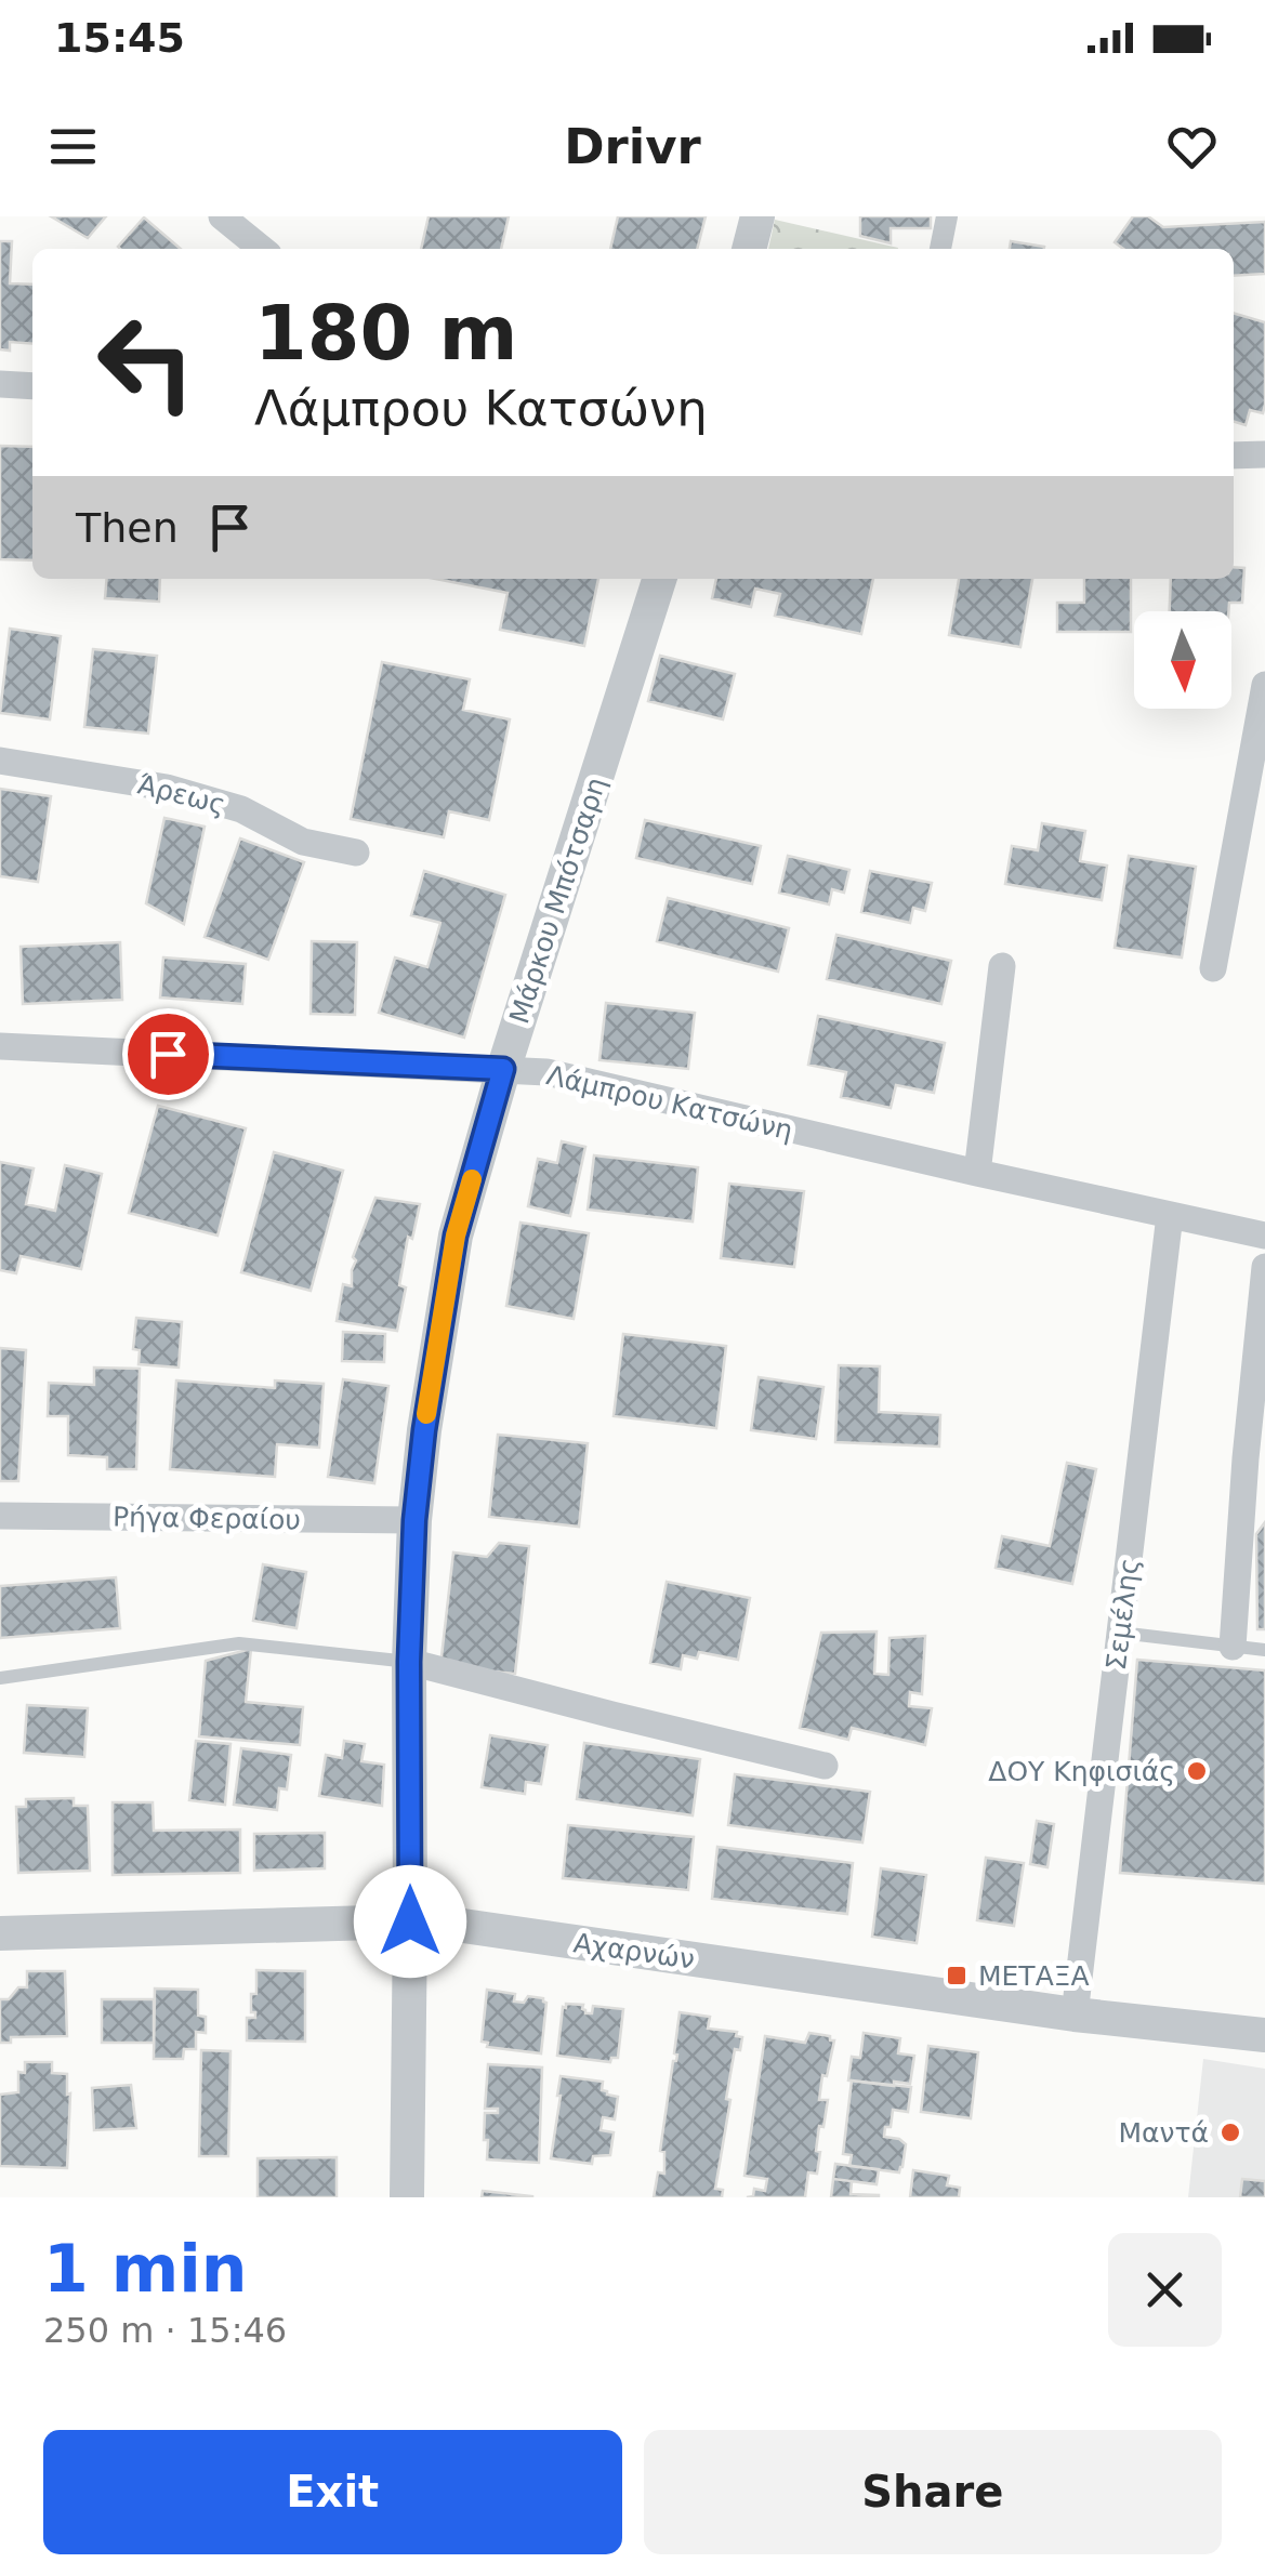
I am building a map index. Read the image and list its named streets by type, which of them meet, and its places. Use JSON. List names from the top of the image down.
{
  "streets": {
    "street": [
      "Άρεως",
      "Μάρκου Μπότσαρη",
      "Λάμπρου Κατσώνη",
      "Ρήγα Φεραίου",
      "Σεμέλης",
      "Αχαρνών"
    ]
  },
  "crossings": [
    ["Μάρκου Μπότσαρη", "Λάμπρου Κατσώνη"],
    ["Μάρκου Μπότσαρη", "Ρήγα Φεραίου"],
    ["Μάρκου Μπότσαρη", "Αχαρνών"],
    ["Λάμπρου Κατσώνη", "Σεμέλης"],
    ["Σεμέλης", "Αχαρνών"]
  ],
  "places": {
    "other": ["ΔΟΥ Κηφισιάς", "Μαντά"],
    "transit": ["ΜΕΤΑΞΑ"]
  },
  "north": "bottom",
  "page": {
    "status": "15:45",
    "header": "Drivr",
    "turn": ["180 m", "Λάμπρου Κατσώνη"],
    "then": "Then",
    "heading": ["1 min", "250 m · 15:46"],
    "buttons": ["Exit", "Share"]
  }
}
